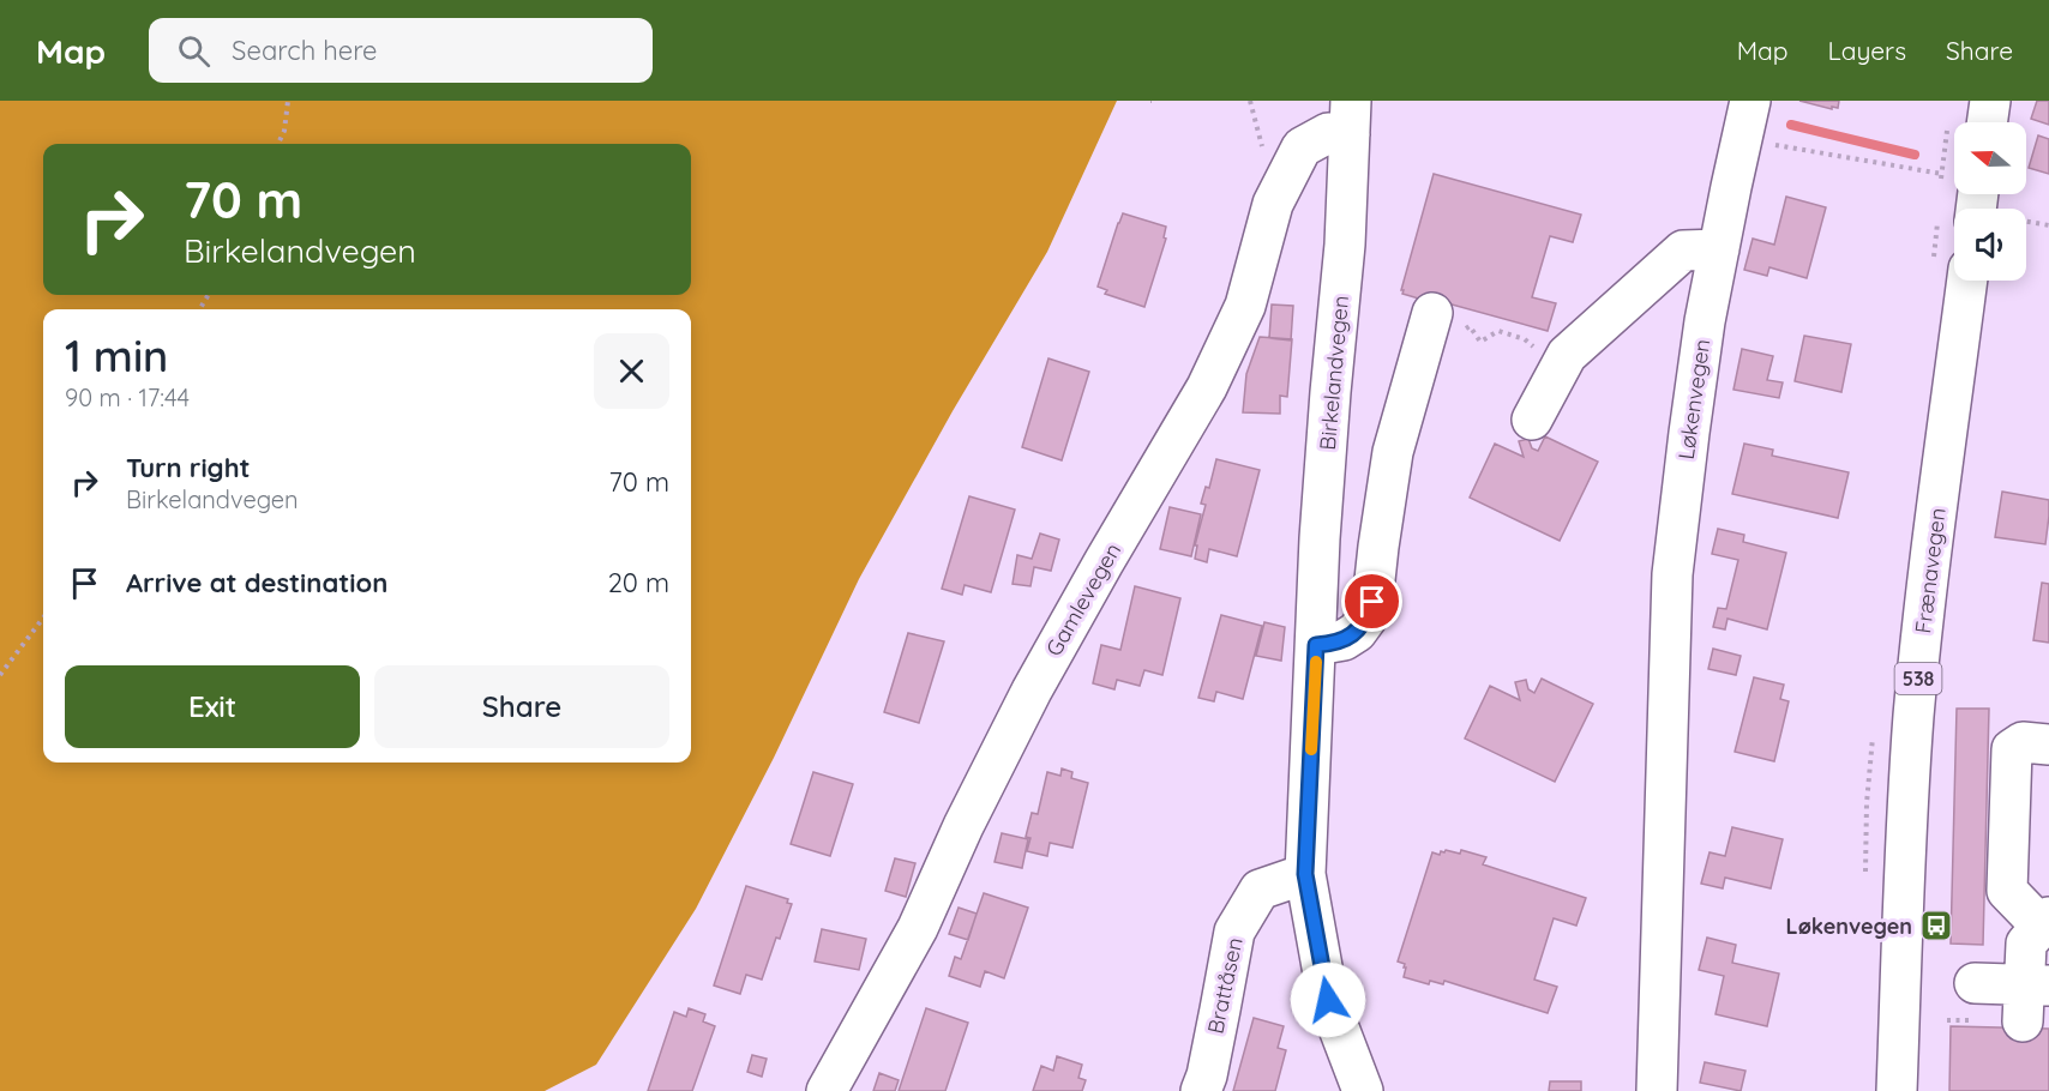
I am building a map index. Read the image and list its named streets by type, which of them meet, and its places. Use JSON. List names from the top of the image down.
{
  "streets": {
    "street": [
      "Birkelandvegen",
      "Løkenvegen",
      "Frænavegen",
      "Gamlevegen",
      "538",
      "Brattåsen"
    ]
  },
  "crossings": [
    ["Birkelandvegen", "Gamlevegen"],
    ["Birkelandvegen", "Brattåsen"]
  ],
  "places": {
    "bus stop": ["Løkenvegen"]
  },
  "north": "left",
  "page": {
    "header": "Map",
    "search": "Search here",
    "nav": ["Map", "Layers", "Share"],
    "turn": ["70 m", "Birkelandvegen"],
    "heading": ["1 min", "90 m · 17:44"],
    "list": [
      {
        "name": "Turn right",
        "note": "Birkelandvegen",
        "value": "70 m"
      },
      {
        "name": "Arrive at destination",
        "value": "20 m"
      }
    ],
    "buttons": ["Exit", "Share"]
  }
}
